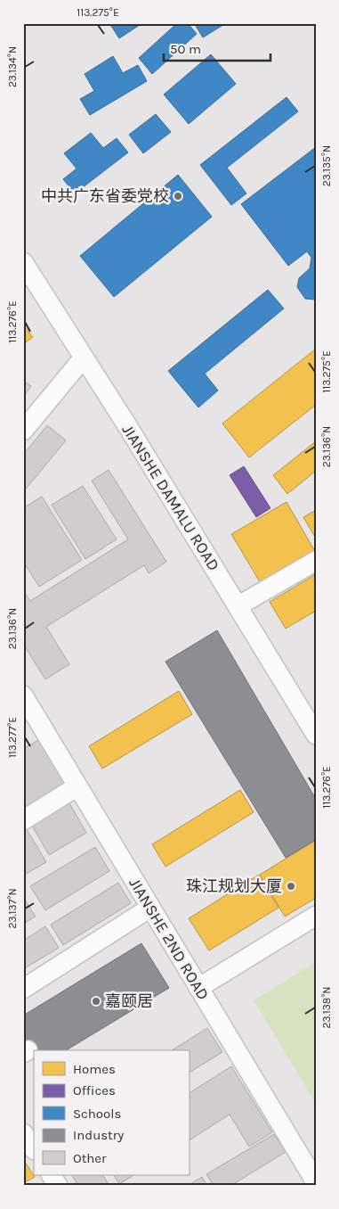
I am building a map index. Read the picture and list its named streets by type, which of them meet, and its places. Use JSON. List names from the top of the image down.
{
  "streets": {
    "street": ["JIANSHE DAMALU ROAD", "JIANSHE 2ND ROAD"]
  },
  "places": ["中共广东省委党校", "珠江规划大厦", "嘉颐居"],
  "legend": [
    "Homes",
    "Offices",
    "Schools",
    "Industry",
    "Other"
  ],
  "scale_bar": "50 m",
  "coordinates": [
    "113.275°E",
    "23.134°N",
    "23.135°N",
    "113.276°E",
    "23.136°N",
    "113.277°E",
    "23.137°N",
    "23.138°N"
  ]
}
